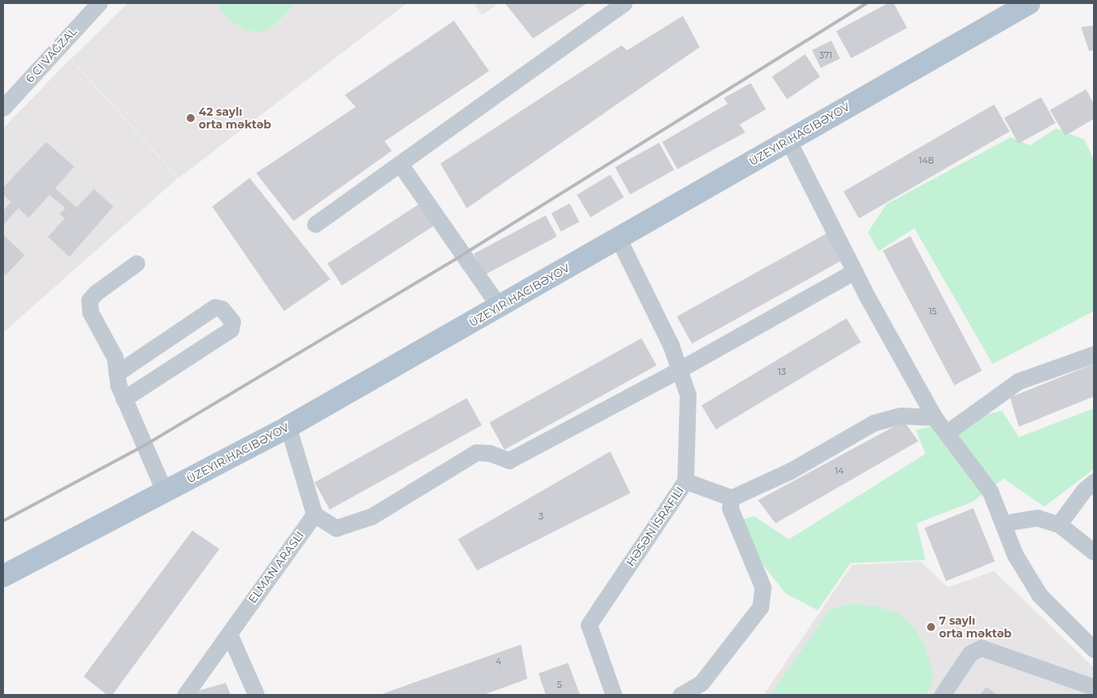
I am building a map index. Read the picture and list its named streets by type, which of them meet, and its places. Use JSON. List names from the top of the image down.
{
  "streets": {
    "street": ["HƏSƏN İSRAFILI"]
  },
  "places": ["42 saylı orta məktəb", "7 saylı orta məktəb"],
  "house_numbers": [
    "371",
    "148",
    "15",
    "13",
    "14",
    "3",
    "4",
    "5"
  ]
}
